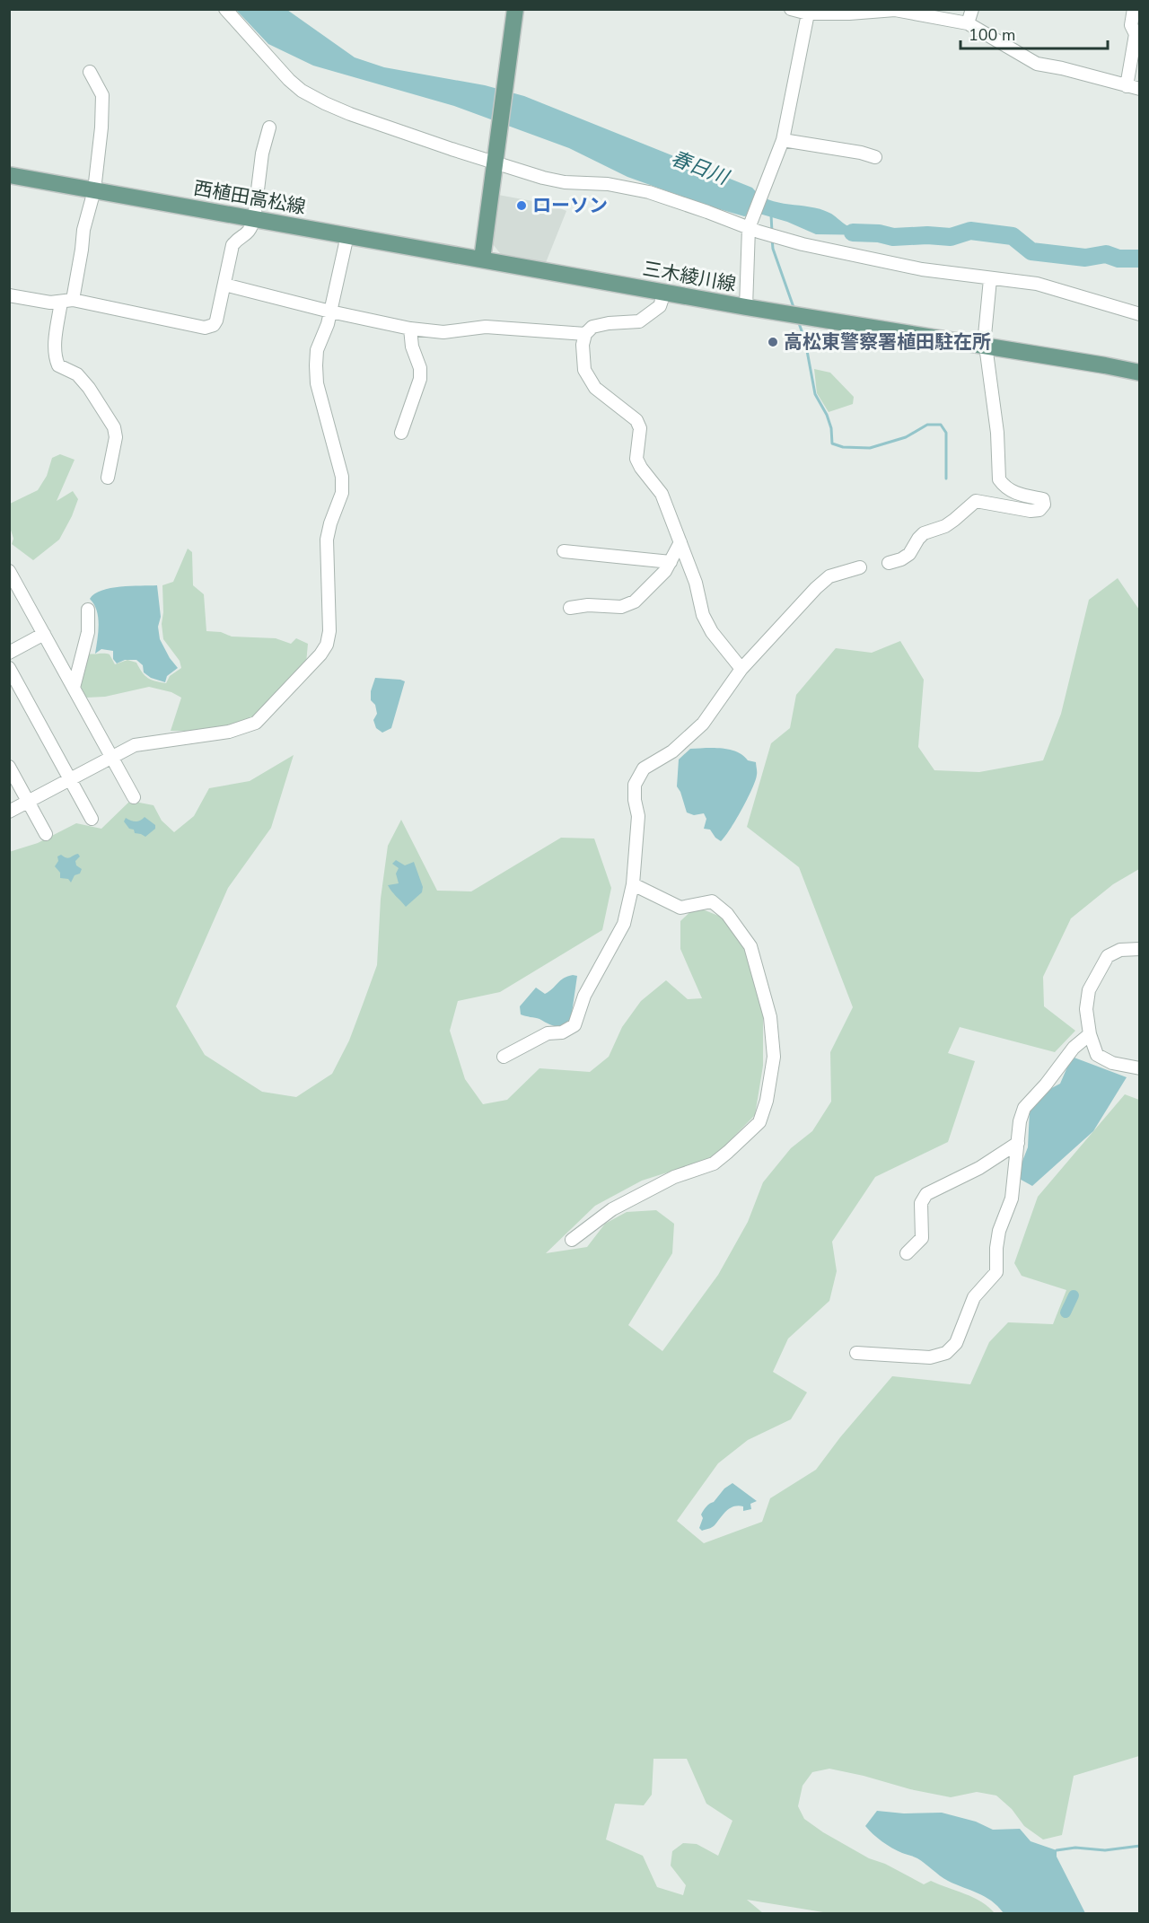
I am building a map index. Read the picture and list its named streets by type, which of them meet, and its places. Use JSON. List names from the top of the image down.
{
  "streets": {
    "main road": ["西植田高松線", "三木綾川線"]
  },
  "crossings": [
    ["西植田高松線", "三木綾川線"]
  ],
  "water": ["春日川"],
  "places": ["ローソン", "高松東警察署植田駐在所"],
  "scale_bar": "100 m"
}
